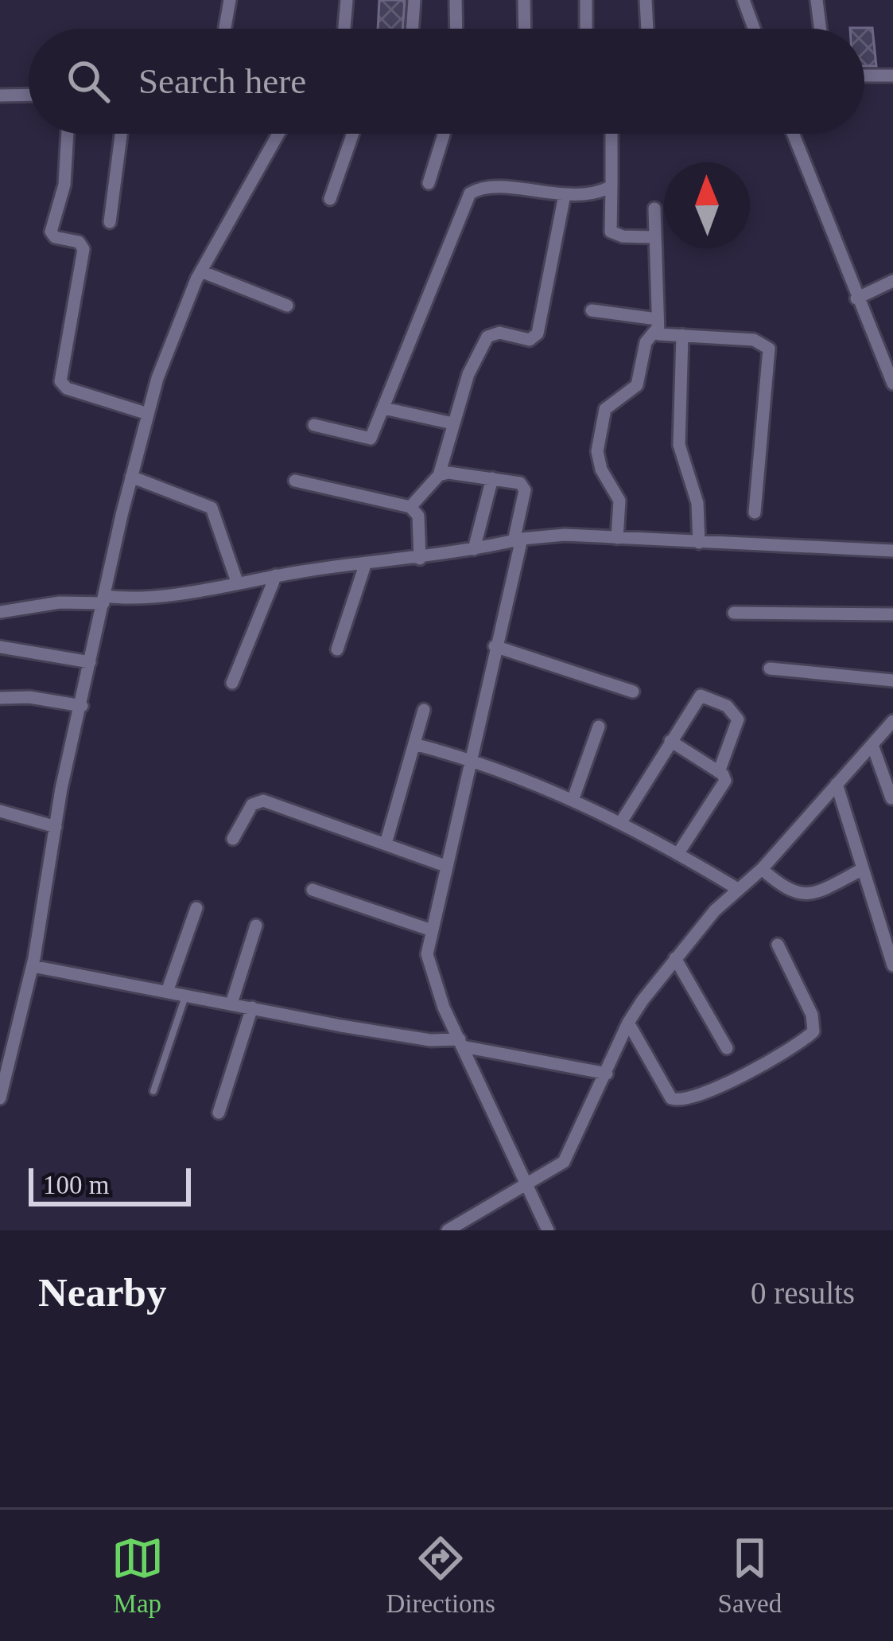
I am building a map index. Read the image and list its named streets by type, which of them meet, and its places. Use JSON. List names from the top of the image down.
{
  "scale_bar": "100 m",
  "north": "top",
  "page": {
    "search": "Search here",
    "scale": "100 m",
    "heading": ["Nearby", "0 results"],
    "nav": ["Map", "Directions", "Saved"]
  }
}
